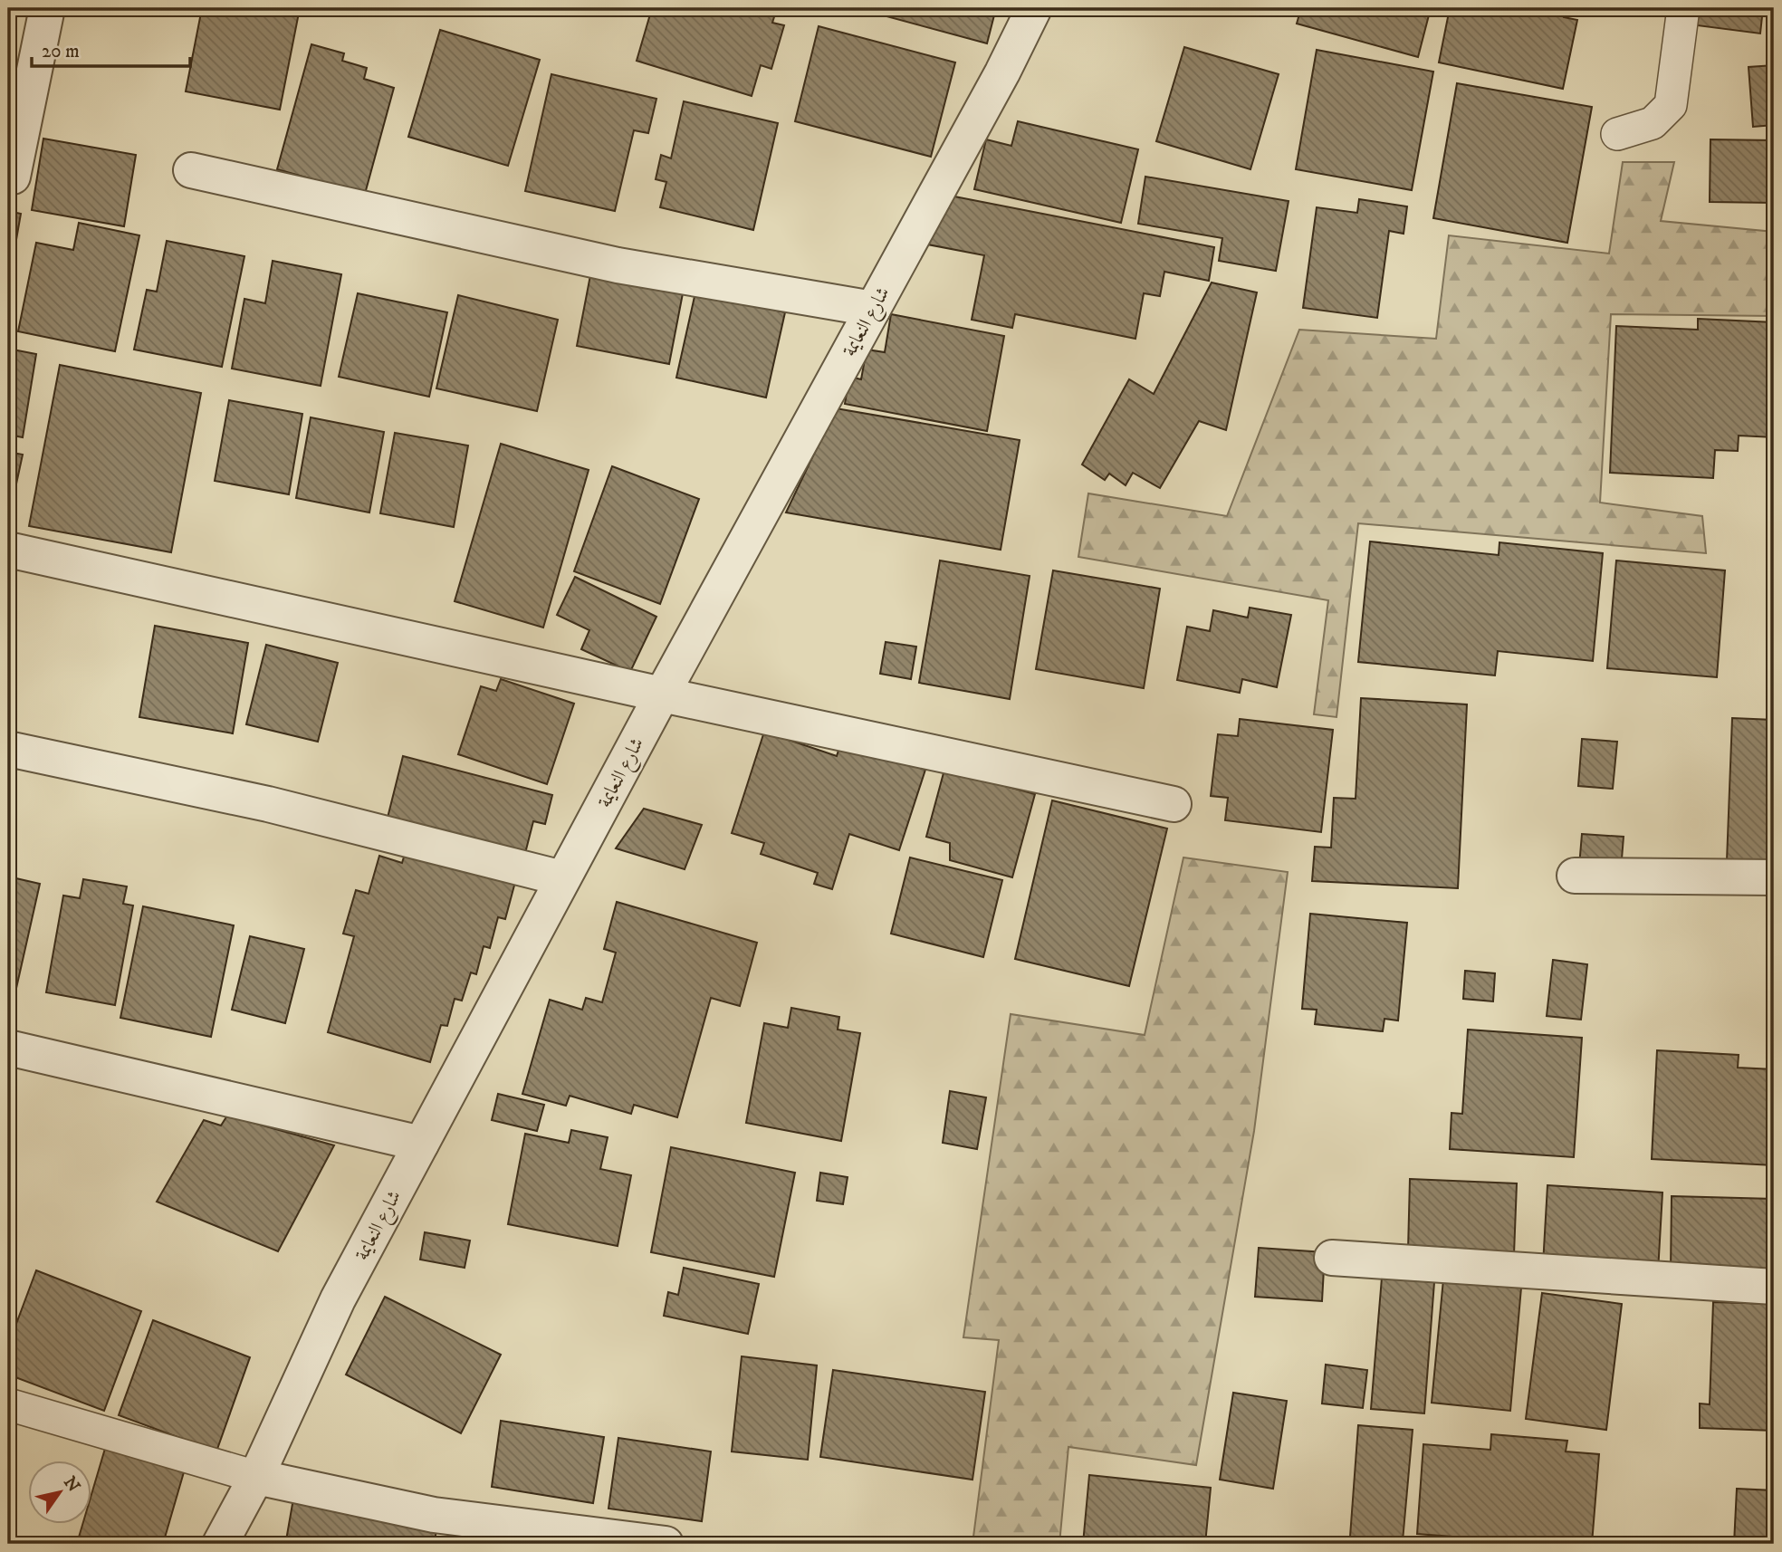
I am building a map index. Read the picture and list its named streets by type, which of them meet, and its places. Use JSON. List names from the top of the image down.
{
  "streets": {
    "street": ["شارع النعايمة"]
  },
  "scale_bar": "20 m",
  "north": "top right"
}
